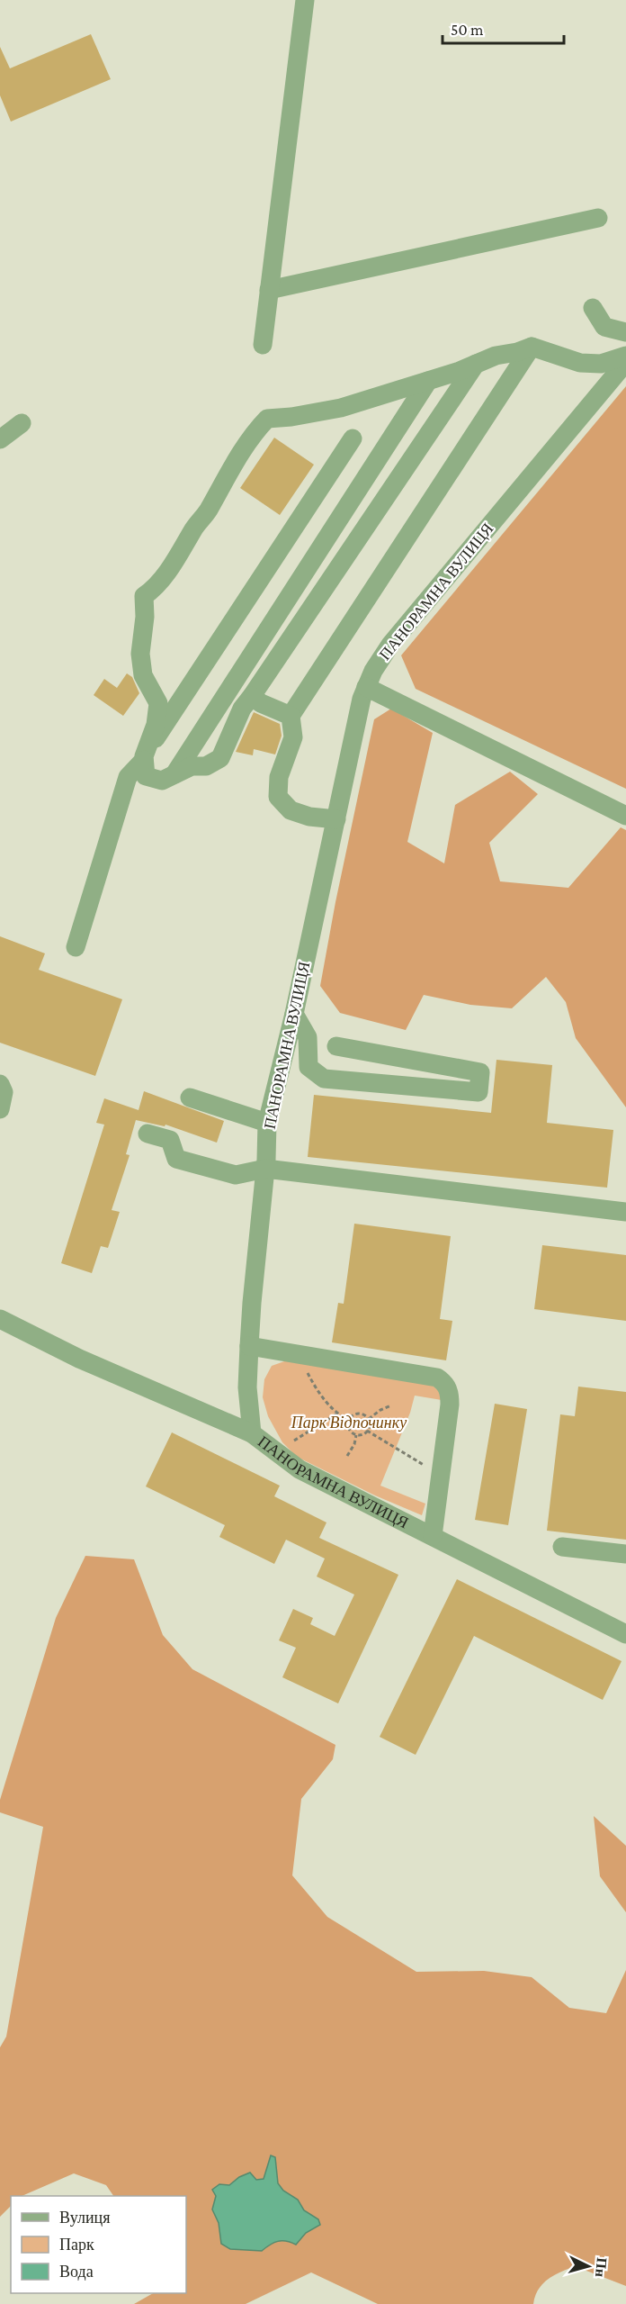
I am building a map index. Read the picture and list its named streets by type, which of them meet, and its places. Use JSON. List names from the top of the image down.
{
  "streets": {
    "street": ["ПАНОРАМНА ВУЛИЦЯ"]
  },
  "parks": ["Парк Відпочинку"],
  "legend": ["Вулиця", "Парк", "Вода"],
  "scale_bar": "50 m",
  "north": "right"
}
